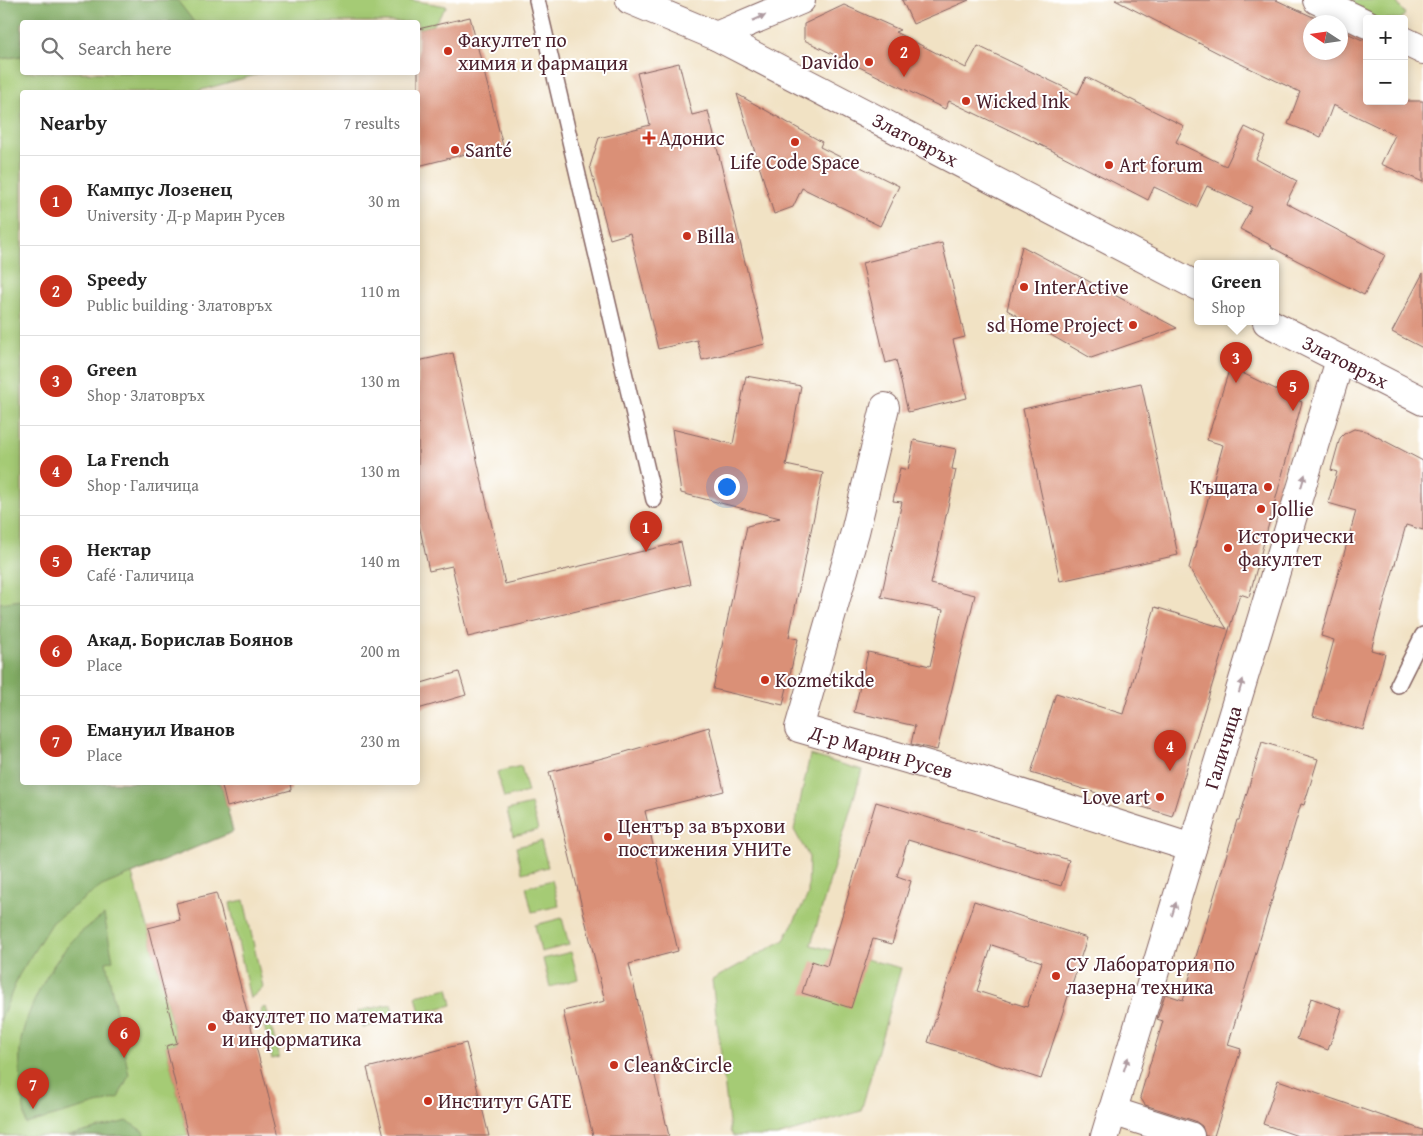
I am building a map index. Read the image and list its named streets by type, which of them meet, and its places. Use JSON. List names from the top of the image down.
{
  "streets": {
    "street": ["Златовръх", "Галичица", "Д-р Марин Русев"]
  },
  "crossings": [
    ["Златовръх", "Галичица"],
    ["Галичица", "Д-р Марин Русев"]
  ],
  "one_way": ["Галичица"],
  "places": {
    "other": [
      "Факултет по химия и фармация",
      "Davido",
      "Wicked Ink",
      "Life Code Space",
      "Santé",
      "Art forum",
      "Billa",
      "InterActive",
      "sd Home Project",
      "Къщата",
      "Jollie",
      "Исторически факултет",
      "Kozmetikde",
      "Love art",
      "Център за върхови постижения УНИТе",
      "СУ Лаборатория по лазерна техника",
      "Факултет по математика и информатика",
      "Clean&Circle",
      "Институт GATE"
    ],
    "health": ["Адонис"]
  },
  "north": "left",
  "page": {
    "map_buttons": ["+", "−"],
    "search": "Search here",
    "pins": [
      "2",
      "3",
      "5",
      "1",
      "4",
      "6",
      "7"
    ],
    "heading": ["Nearby", "7 results"],
    "list": [
      {
        "mark": "1",
        "name": "Кампус Лозенец",
        "note": "University · Д-р Марин Русев",
        "value": "30 m"
      },
      {
        "mark": "2",
        "name": "Speedy",
        "note": "Public building · Златовръх",
        "value": "110 m"
      },
      {
        "mark": "3",
        "name": "Green",
        "note": "Shop · Златовръх",
        "value": "130 m"
      },
      {
        "mark": "4",
        "name": "La French",
        "note": "Shop · Галичица",
        "value": "130 m"
      },
      {
        "mark": "5",
        "name": "Нектар",
        "note": "Café · Галичица",
        "value": "140 m"
      },
      {
        "mark": "6",
        "name": "Акад. Борислав Боянов",
        "note": "Place",
        "value": "200 m"
      },
      {
        "mark": "7",
        "name": "Емануил Иванов",
        "note": "Place",
        "value": "230 m"
      }
    ],
    "popup": ["Green", "Shop"]
  }
}
